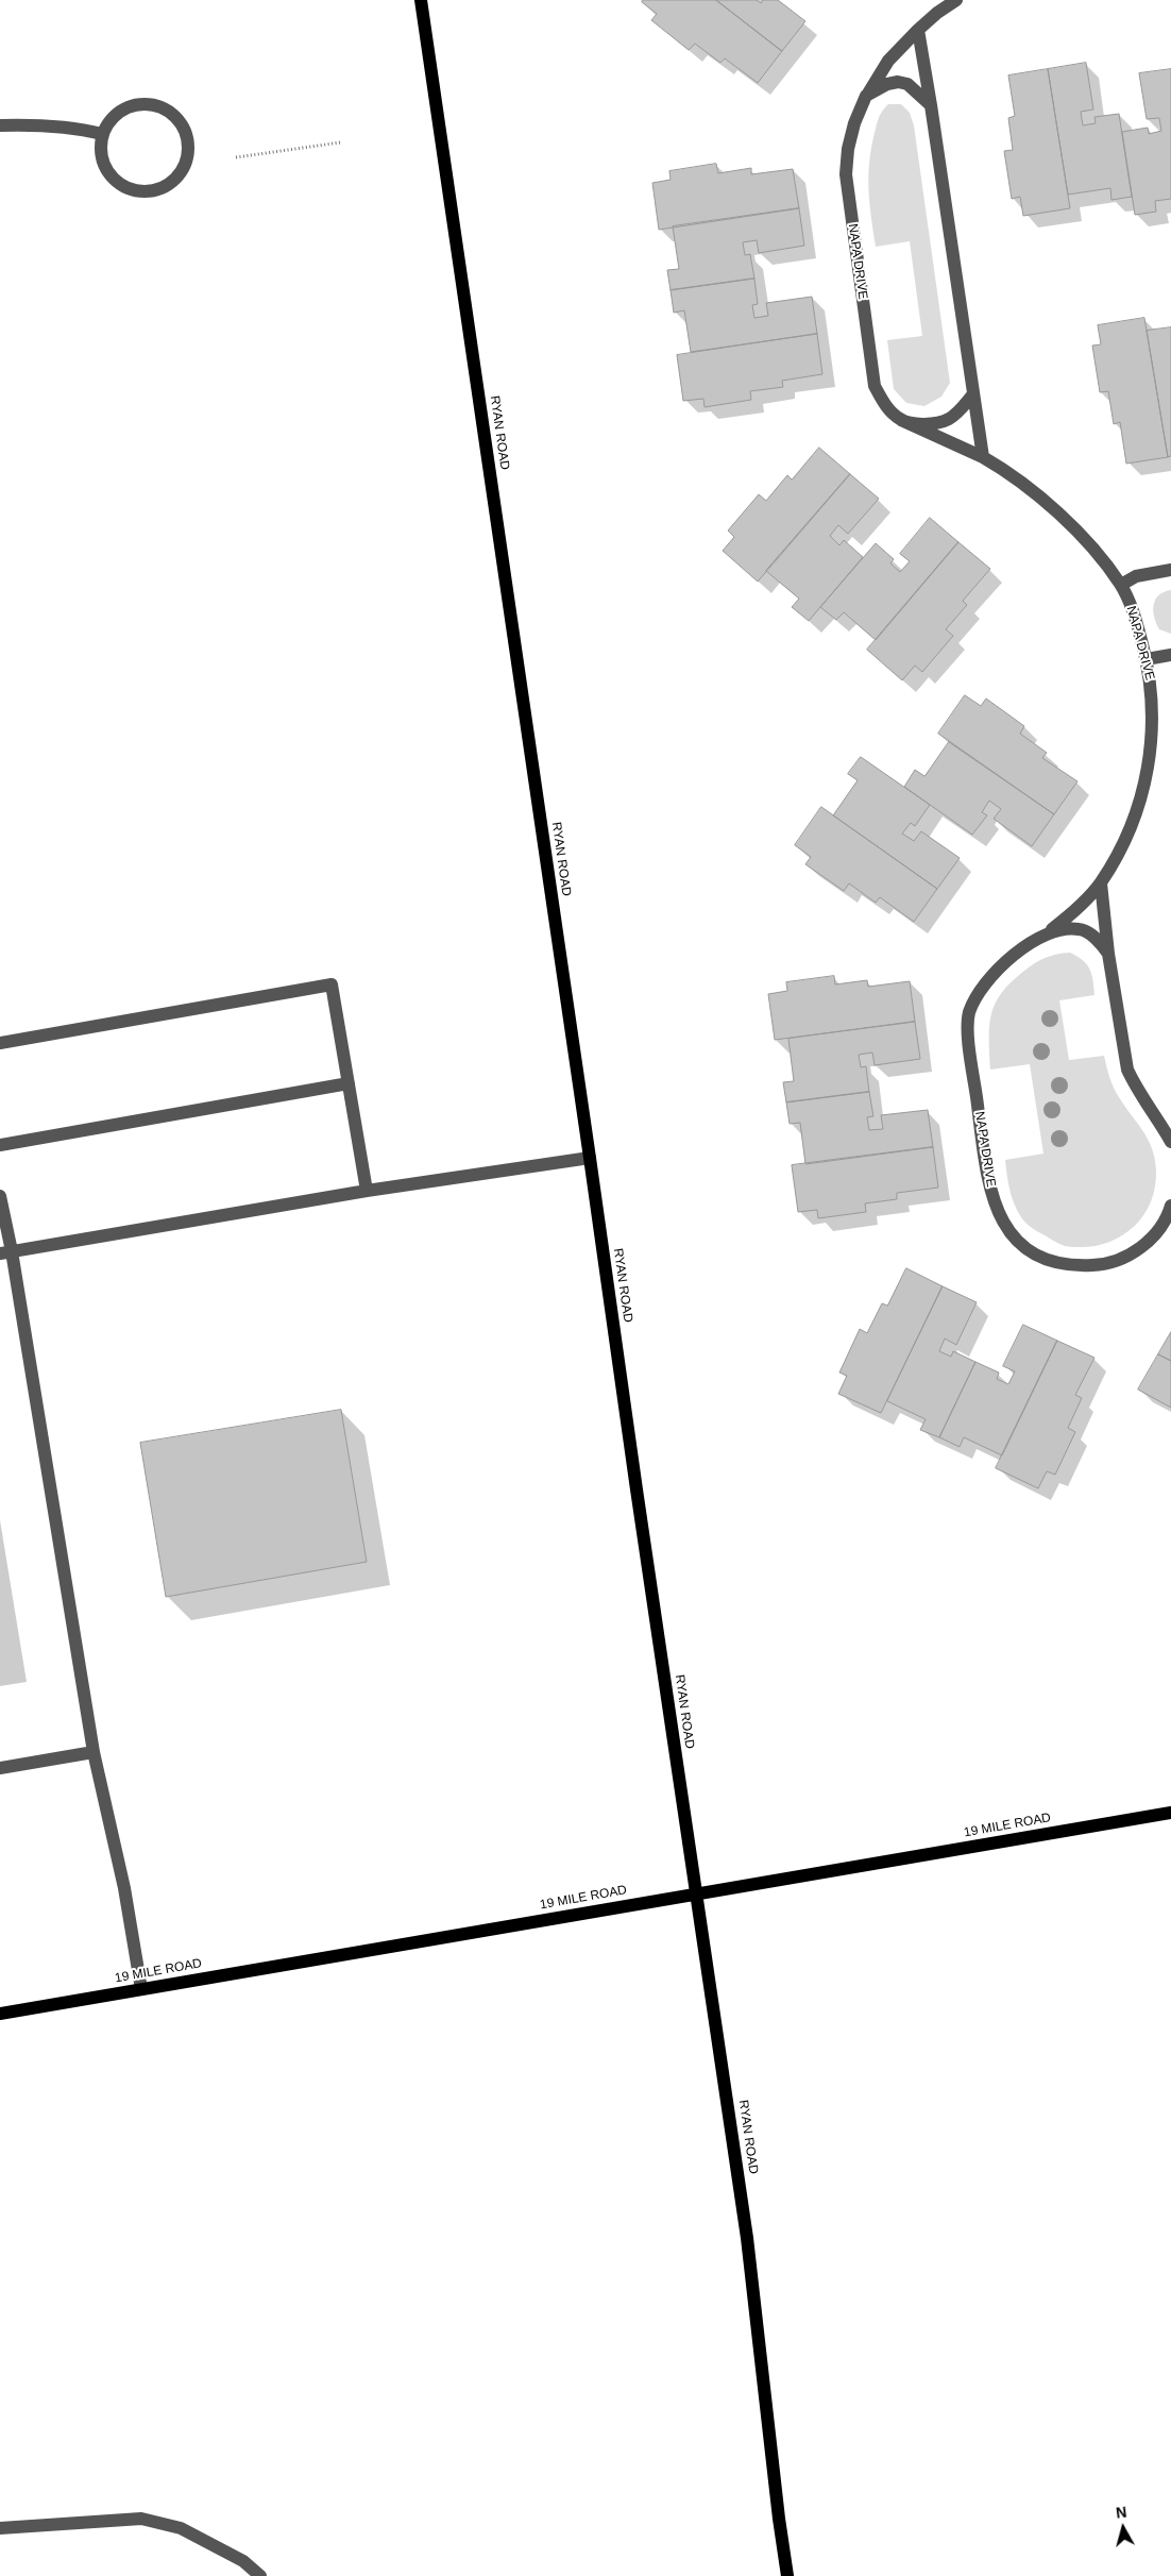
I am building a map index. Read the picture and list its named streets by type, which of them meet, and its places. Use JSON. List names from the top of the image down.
{
  "streets": {
    "main road": ["RYAN ROAD", "19 MILE ROAD"],
    "street": ["NAPA DRIVE"]
  },
  "crossings": [
    ["RYAN ROAD", "19 MILE ROAD"]
  ],
  "north": "top"
}
